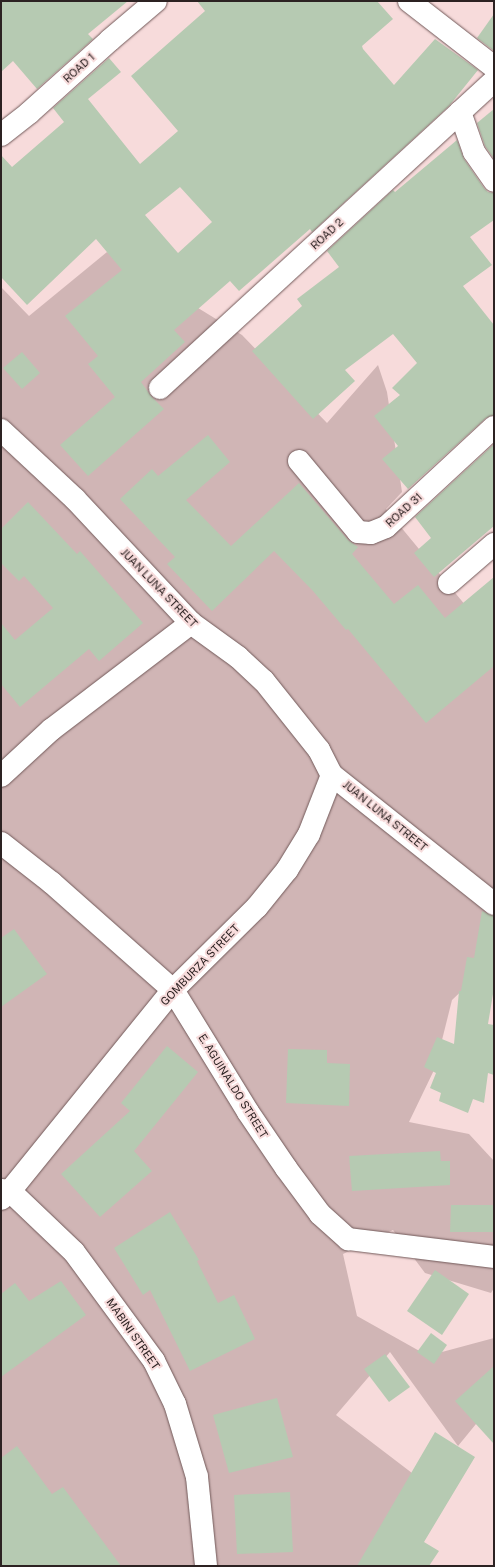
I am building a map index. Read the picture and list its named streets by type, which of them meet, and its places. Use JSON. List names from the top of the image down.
{
  "streets": {
    "street": [
      "ROAD 1",
      "ROAD 2",
      "ROAD 31",
      "JUAN LUNA STREET",
      "GOMBURZA STREET",
      "E. AGUINALDO STREET",
      "MABINI STREET"
    ]
  },
  "crossings": [
    ["JUAN LUNA STREET", "GOMBURZA STREET"],
    ["GOMBURZA STREET", "E. AGUINALDO STREET"],
    ["GOMBURZA STREET", "MABINI STREET"]
  ]
}
